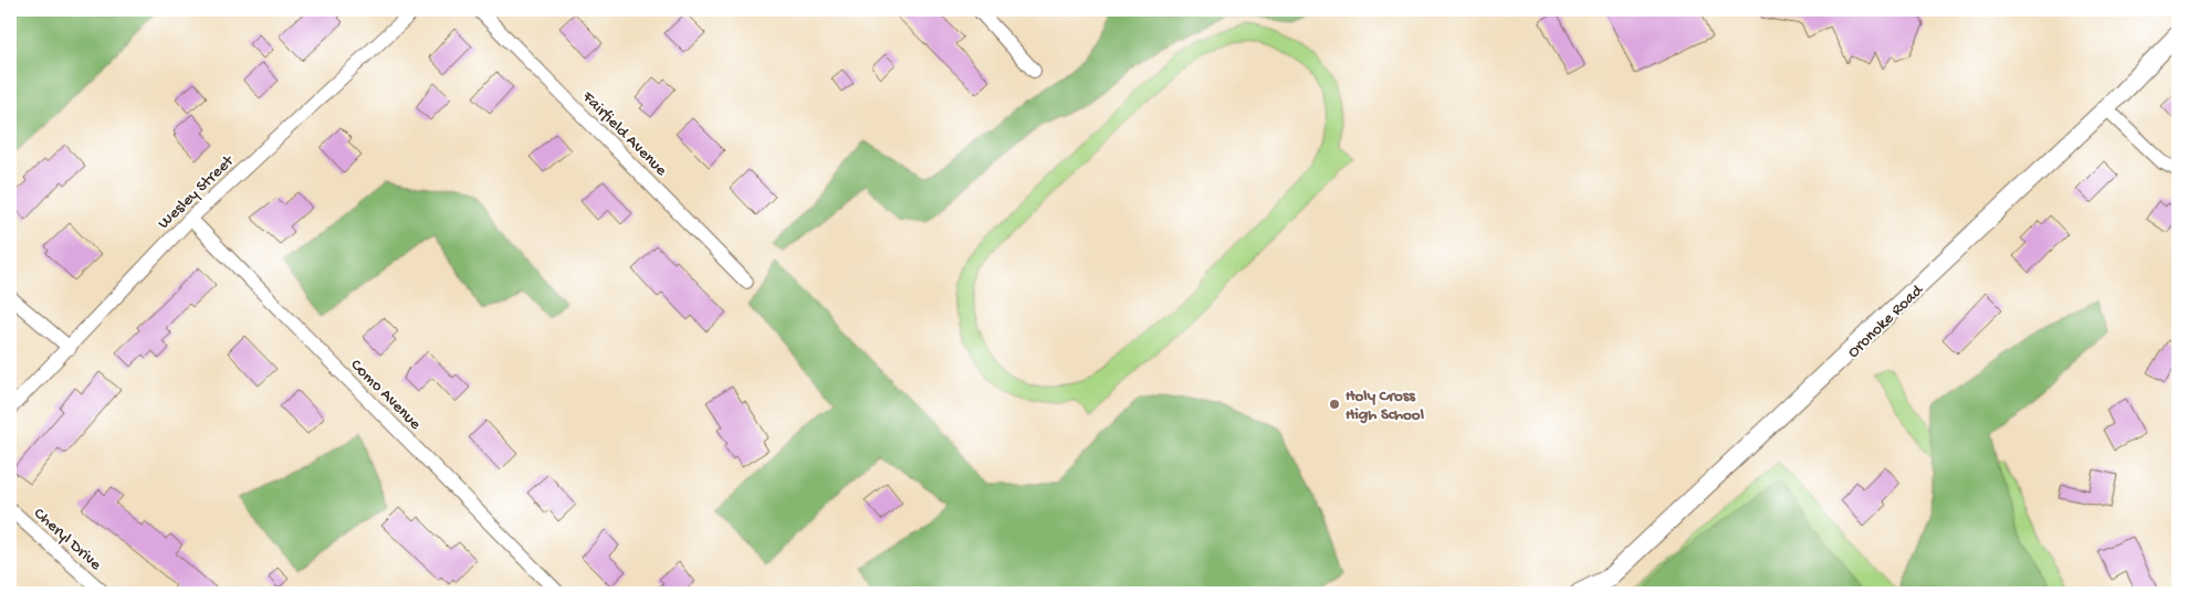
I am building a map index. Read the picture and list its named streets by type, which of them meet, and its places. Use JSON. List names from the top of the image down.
{
  "streets": {
    "street": [
      "Fairfield Avenue",
      "Wesley Street",
      "Oronoke Road",
      "Como Avenue",
      "Cheryl Drive"
    ]
  },
  "crossings": [
    ["Wesley Street", "Como Avenue"]
  ],
  "places": ["Holy Cross High School"]
}
